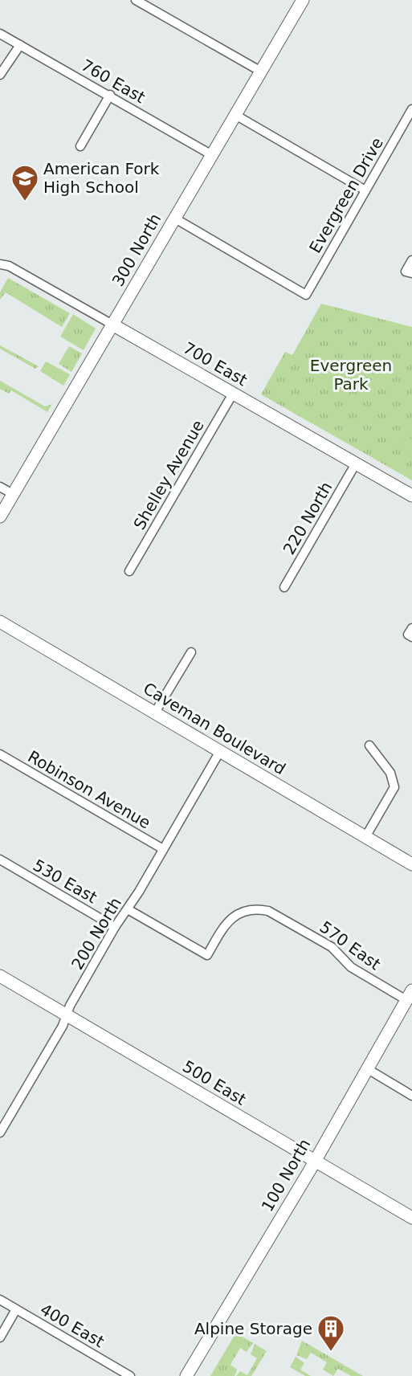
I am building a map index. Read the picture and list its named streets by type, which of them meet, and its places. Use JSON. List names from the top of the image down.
{
  "streets": {
    "street": [
      "760 East",
      "Evergreen Drive",
      "300 North",
      "700 East",
      "Shelley Avenue",
      "220 North",
      "Caveman Boulevard",
      "Robinson Avenue",
      "530 East",
      "200 North",
      "570 East",
      "500 East",
      "100 North",
      "400 East"
    ]
  },
  "crossings": [
    ["760 East", "300 North"],
    ["Evergreen Drive", "300 North"],
    ["300 North", "700 East"],
    ["700 East", "Shelley Avenue"],
    ["700 East", "220 North"],
    ["Caveman Boulevard", "200 North"],
    ["Robinson Avenue", "200 North"],
    ["530 East", "200 North"],
    ["200 North", "570 East"],
    ["200 North", "500 East"],
    ["570 East", "100 North"],
    ["500 East", "100 North"]
  ],
  "parks": ["Evergreen Park"],
  "places": {
    "school or university": ["American Fork High School"],
    "building": ["Alpine Storage"]
  }
}
